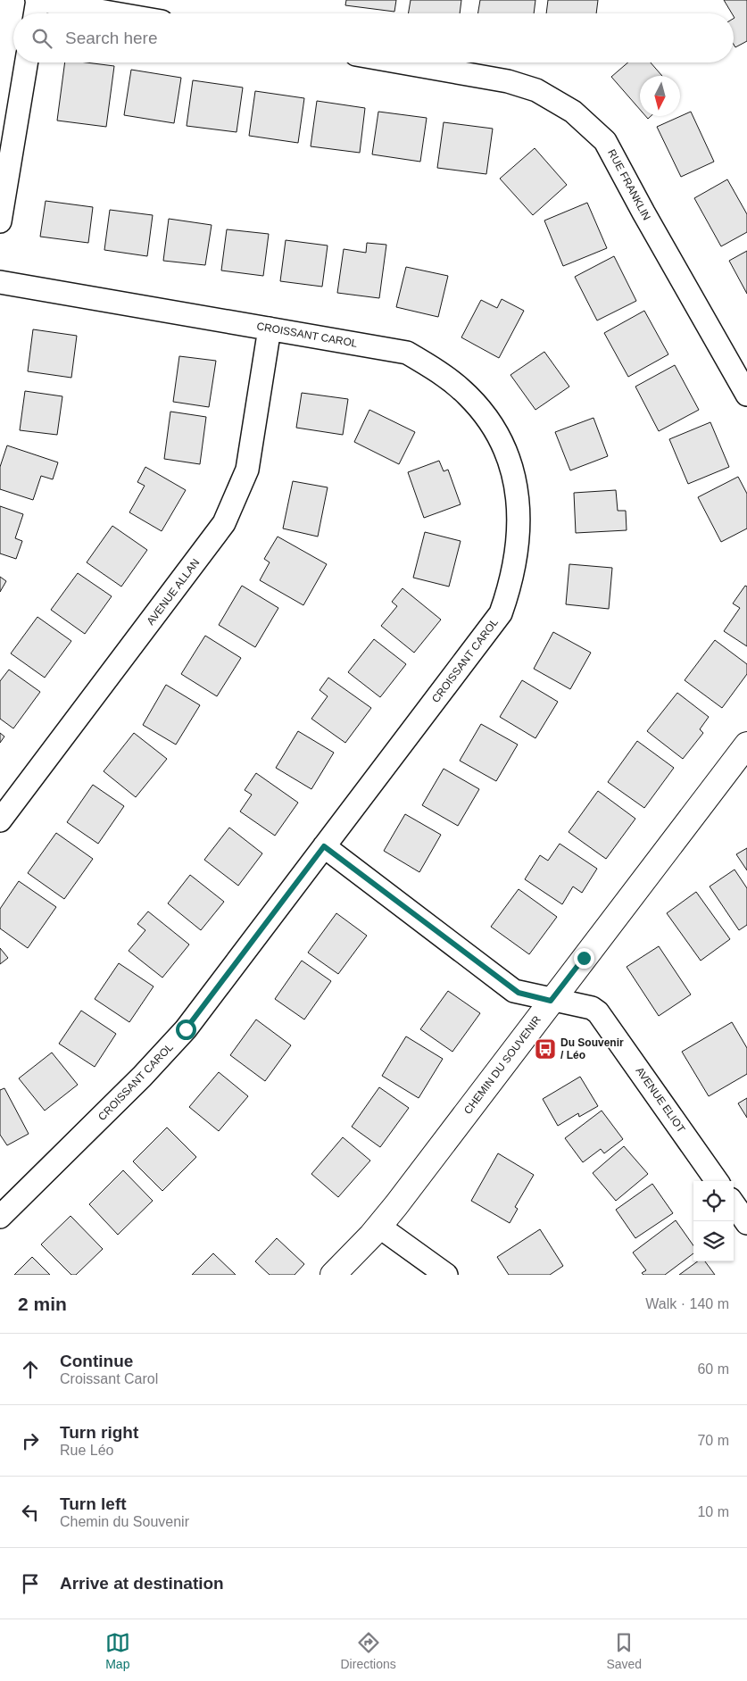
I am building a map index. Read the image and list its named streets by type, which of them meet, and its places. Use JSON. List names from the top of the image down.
{
  "streets": {
    "street": [
      "RUE FRANKLIN",
      "CROISSANT CAROL",
      "AVENUE ALLAN",
      "CHEMIN DU SOUVENIR",
      "AVENUE ELIOT"
    ]
  },
  "crossings": [
    ["CROISSANT CAROL", "AVENUE ALLAN"],
    ["CROISSANT CAROL", "AVENUE ELIOT"],
    ["CHEMIN DU SOUVENIR", "AVENUE ELIOT"]
  ],
  "places": {
    "bus stop": ["Du Souvenir / Léo"]
  },
  "north": "bottom",
  "page": {
    "search": "Search here",
    "heading": ["2 min", "Walk · 140 m"],
    "list": [
      ["Continue", "Croissant Carol", "60 m"],
      ["Turn right", "Rue Léo", "70 m"],
      ["Turn left", "Chemin du Souvenir", "10 m"],
      "Arrive at destination"
    ],
    "nav": ["Map", "Directions", "Saved"]
  }
}
